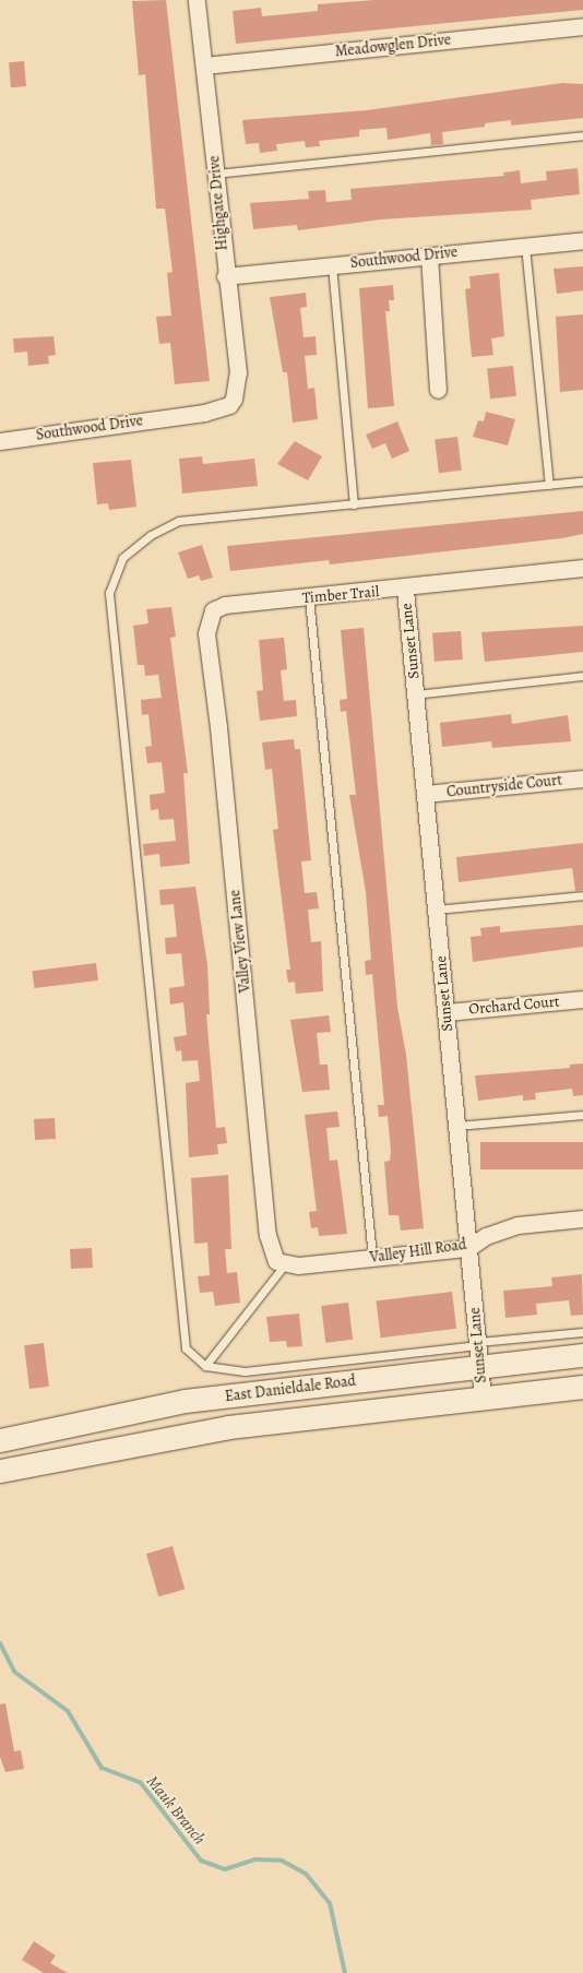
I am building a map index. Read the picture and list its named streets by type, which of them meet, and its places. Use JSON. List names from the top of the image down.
{
  "streets": {
    "main road": ["East Danieldale Road"],
    "street": [
      "Meadowglen Drive",
      "Highgate Drive",
      "Southwood Drive",
      "Timber Trail",
      "Sunset Lane",
      "Countryside Court",
      "Valley View Lane",
      "Orchard Court",
      "Valley Hill Road"
    ]
  },
  "crossings": [
    ["Meadowglen Drive", "Highgate Drive"],
    ["Highgate Drive", "Southwood Drive"],
    ["Timber Trail", "Sunset Lane"],
    ["Timber Trail", "Valley View Lane"],
    ["Sunset Lane", "Countryside Court"],
    ["Sunset Lane", "Orchard Court"],
    ["Sunset Lane", "Valley Hill Road"],
    ["Sunset Lane", "East Danieldale Road"],
    ["Valley View Lane", "Valley Hill Road"]
  ],
  "water": ["Mauk Branch"]
}
